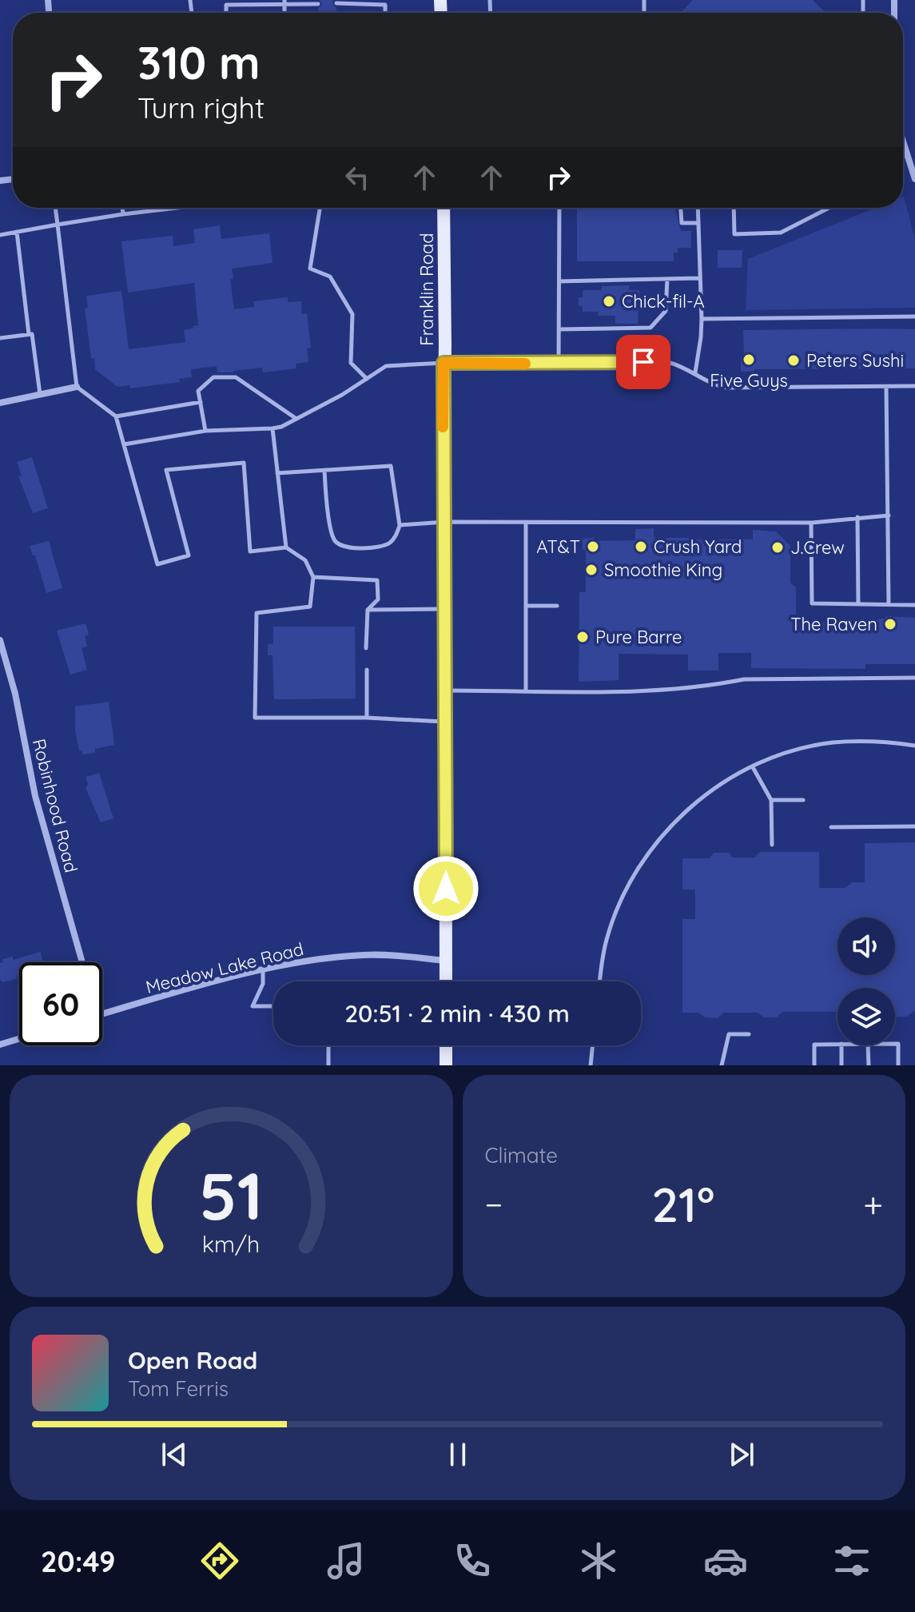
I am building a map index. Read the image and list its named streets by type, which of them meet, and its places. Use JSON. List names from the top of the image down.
{
  "streets": {
    "main road": ["Franklin Road"],
    "street": ["Robinhood Road", "Meadow Lake Road"]
  },
  "crossings": [
    ["Franklin Road", "Meadow Lake Road"]
  ],
  "places": [
    "Chick-fil-A",
    "Five Guys",
    "Peters Sushi",
    "AT&T",
    "Crush Yard",
    "J.Crew",
    "Smoothie King",
    "The Raven",
    "Pure Barre"
  ],
  "page": {
    "turn": ["310 m", "Turn right"],
    "limit": "60",
    "trip": "20:51 · 2 min · 430 m",
    "tile": "Climate",
    "heat": ["−", "21°", "+"],
    "song": ["Open Road", "Tom Ferris"],
    "tabs": "20:49",
    "gauge": ["51", "km/h"]
  }
}
